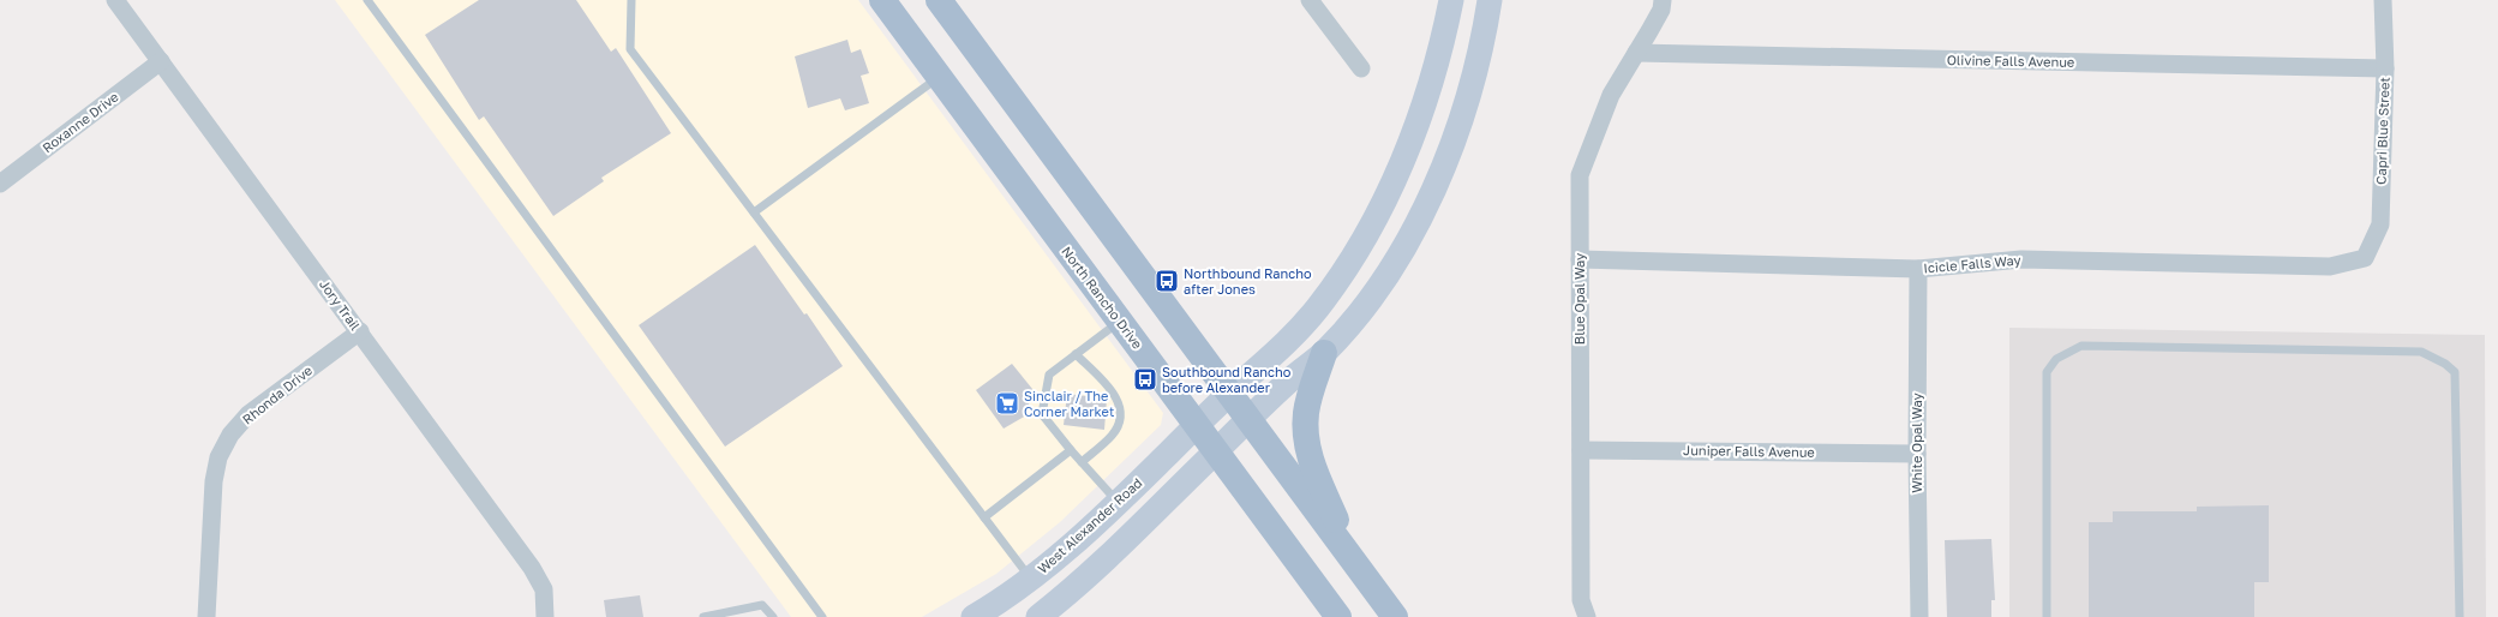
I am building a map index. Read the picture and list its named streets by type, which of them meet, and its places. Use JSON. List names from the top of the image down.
{
  "streets": {
    "main road": ["North Rancho Drive", "West Alexander Road"],
    "street": [
      "Olivine Falls Avenue",
      "Roxanne Drive",
      "Capri Blue Street",
      "Icicle Falls Way",
      "Blue Opal Way",
      "Jory Trail",
      "Rhonda Drive",
      "White Opal Way",
      "Juniper Falls Avenue"
    ]
  },
  "crossings": [
    ["Olivine Falls Avenue", "Capri Blue Street"],
    ["Olivine Falls Avenue", "Blue Opal Way"],
    ["Roxanne Drive", "Jory Trail"],
    ["Capri Blue Street", "Icicle Falls Way"],
    ["Icicle Falls Way", "Blue Opal Way"],
    ["Icicle Falls Way", "White Opal Way"],
    ["North Rancho Drive", "West Alexander Road"],
    ["Blue Opal Way", "Juniper Falls Avenue"],
    ["Jory Trail", "Rhonda Drive"],
    ["White Opal Way", "Juniper Falls Avenue"]
  ],
  "places": {
    "bus stop": ["Northbound Rancho after Jones", "Southbound Rancho before Alexander"],
    "supermarket": ["Sinclair / The Corner Market"]
  }
}
